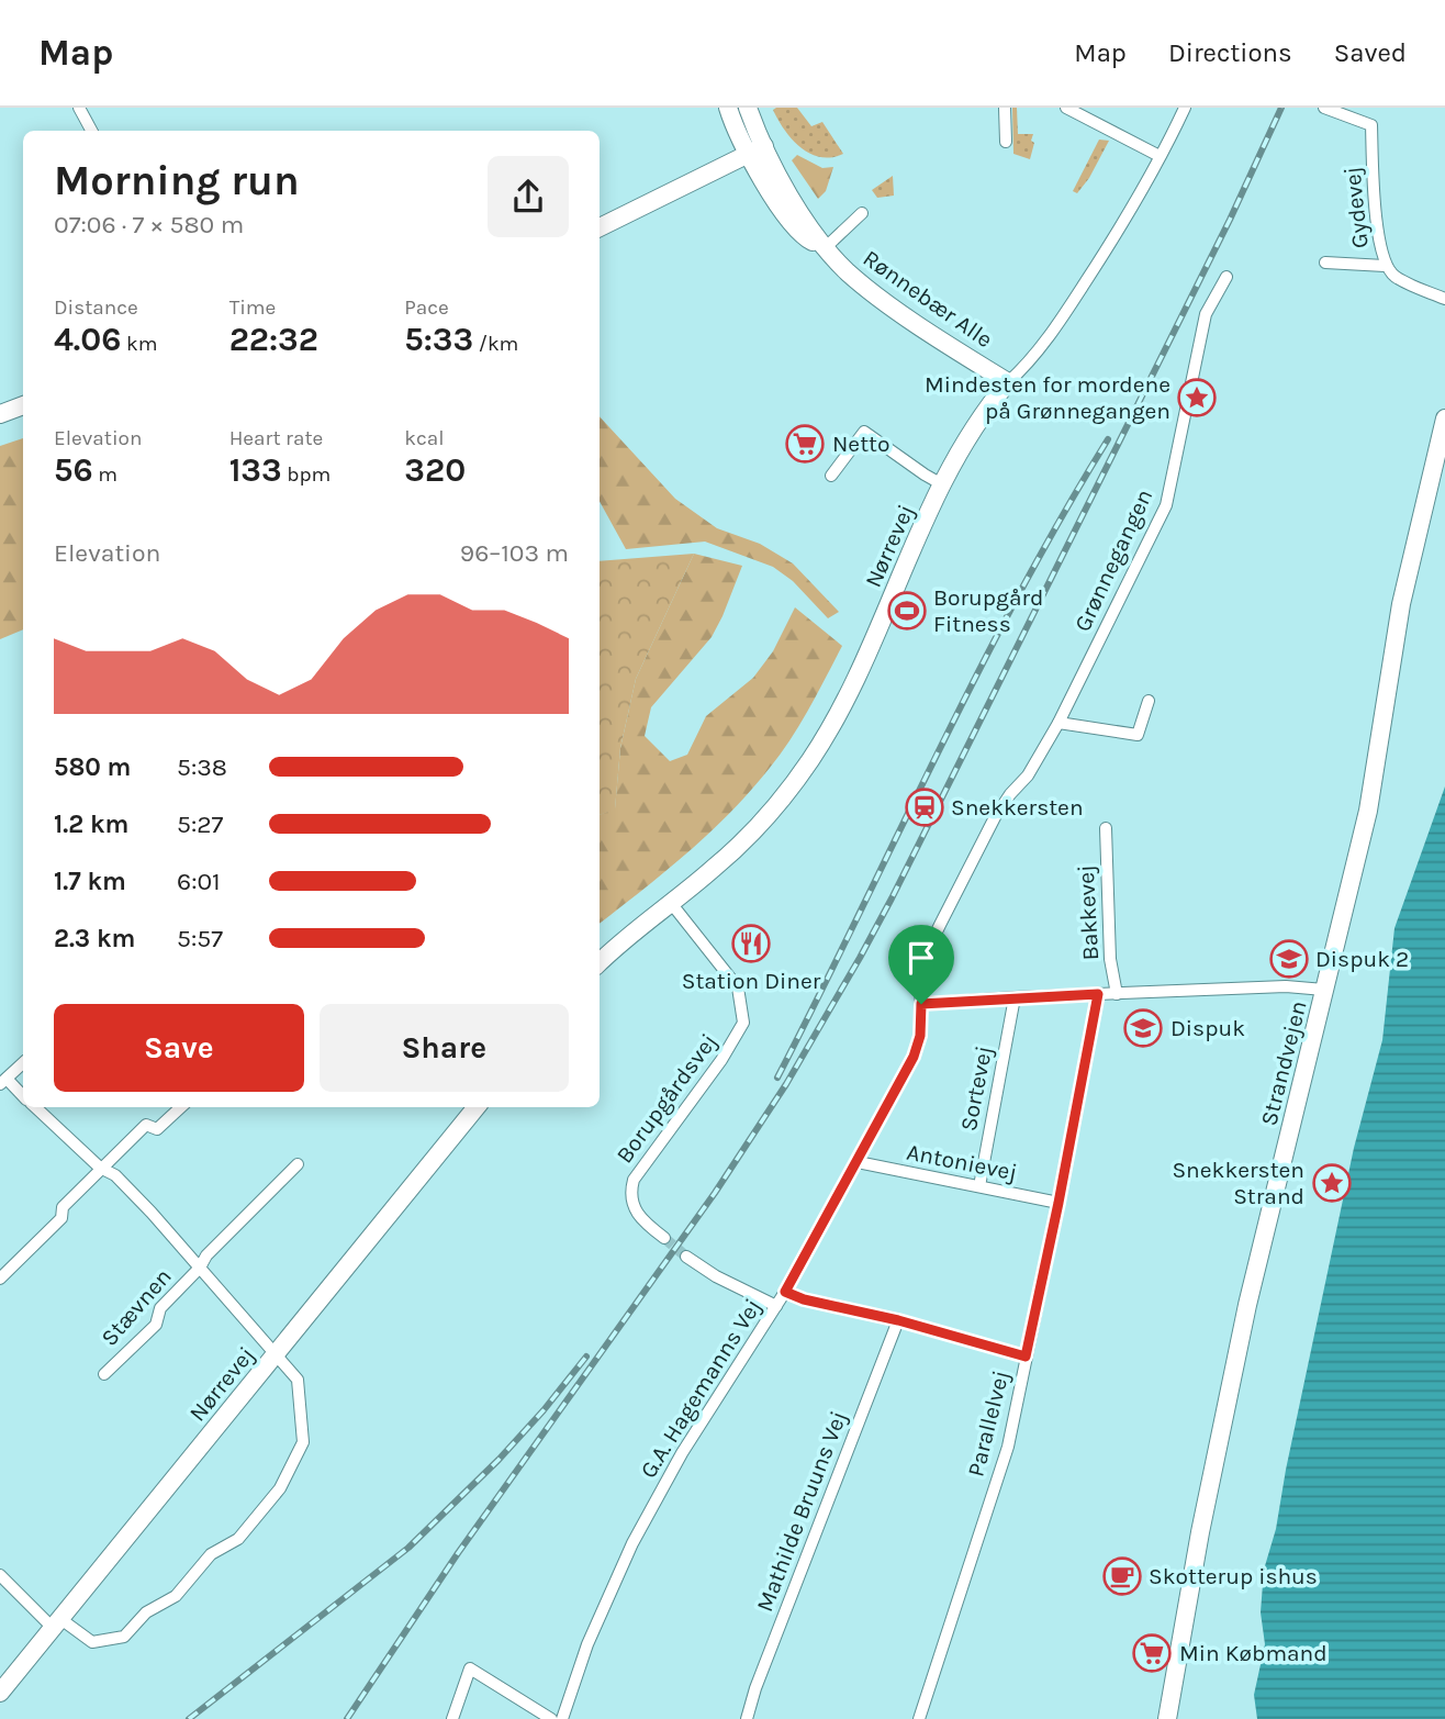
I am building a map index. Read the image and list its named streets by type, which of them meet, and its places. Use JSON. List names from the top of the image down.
{
  "streets": {
    "main road": ["Rønnebær Alle", "Nørrevej", "Strandvejen"],
    "street": [
      "Gydevej",
      "Grønnegangen",
      "Bakkevej",
      "Sortevej",
      "Borupgårdsvej",
      "Antonievej",
      "Stævnen",
      "G.A. Hagemanns Vej",
      "Parallelvej",
      "Mathilde Bruuns Vej"
    ]
  },
  "crossings": [
    ["Rønnebær Alle", "Nørrevej"],
    ["Nørrevej", "Borupgårdsvej"],
    ["Nørrevej", "Stævnen"],
    ["Grønnegangen", "G.A. Hagemanns Vej"],
    ["Sortevej", "Antonievej"],
    ["Antonievej", "G.A. Hagemanns Vej"],
    ["Antonievej", "Parallelvej"]
  ],
  "places": {
    "place": ["Mindesten for mordene på Grønnegangen", "Snekkersten Strand"],
    "supermarket": ["Netto", "Min Købmand"],
    "sports": ["Borupgård Fitness"],
    "station": ["Snekkersten"],
    "restaurant": ["Station Diner"],
    "school or university": ["Dispuk 2", "Dispuk"],
    "cafe": ["Skotterup ishus"]
  },
  "page": {
    "header": "Map",
    "nav": ["Map", "Directions", "Saved"],
    "heading": ["Morning run", "07:06 · 7 × 580 m"],
    "stats": [
      ["Distance", "4.06 km"],
      ["Time", "22:32"],
      ["Pace", "5:33 /km"],
      ["Elevation", "56 m"],
      ["Heart rate", "133 bpm"],
      ["kcal", "320"]
    ],
    "chart": ["Elevation", "96–103 m"],
    "list": [
      {
        "name": "580 m",
        "note": "5:38"
      },
      {
        "name": "1.2 km",
        "note": "5:27"
      },
      {
        "name": "1.7 km",
        "note": "6:01"
      },
      {
        "name": "2.3 km",
        "note": "5:57"
      }
    ],
    "buttons": ["Save", "Share"]
  }
}
